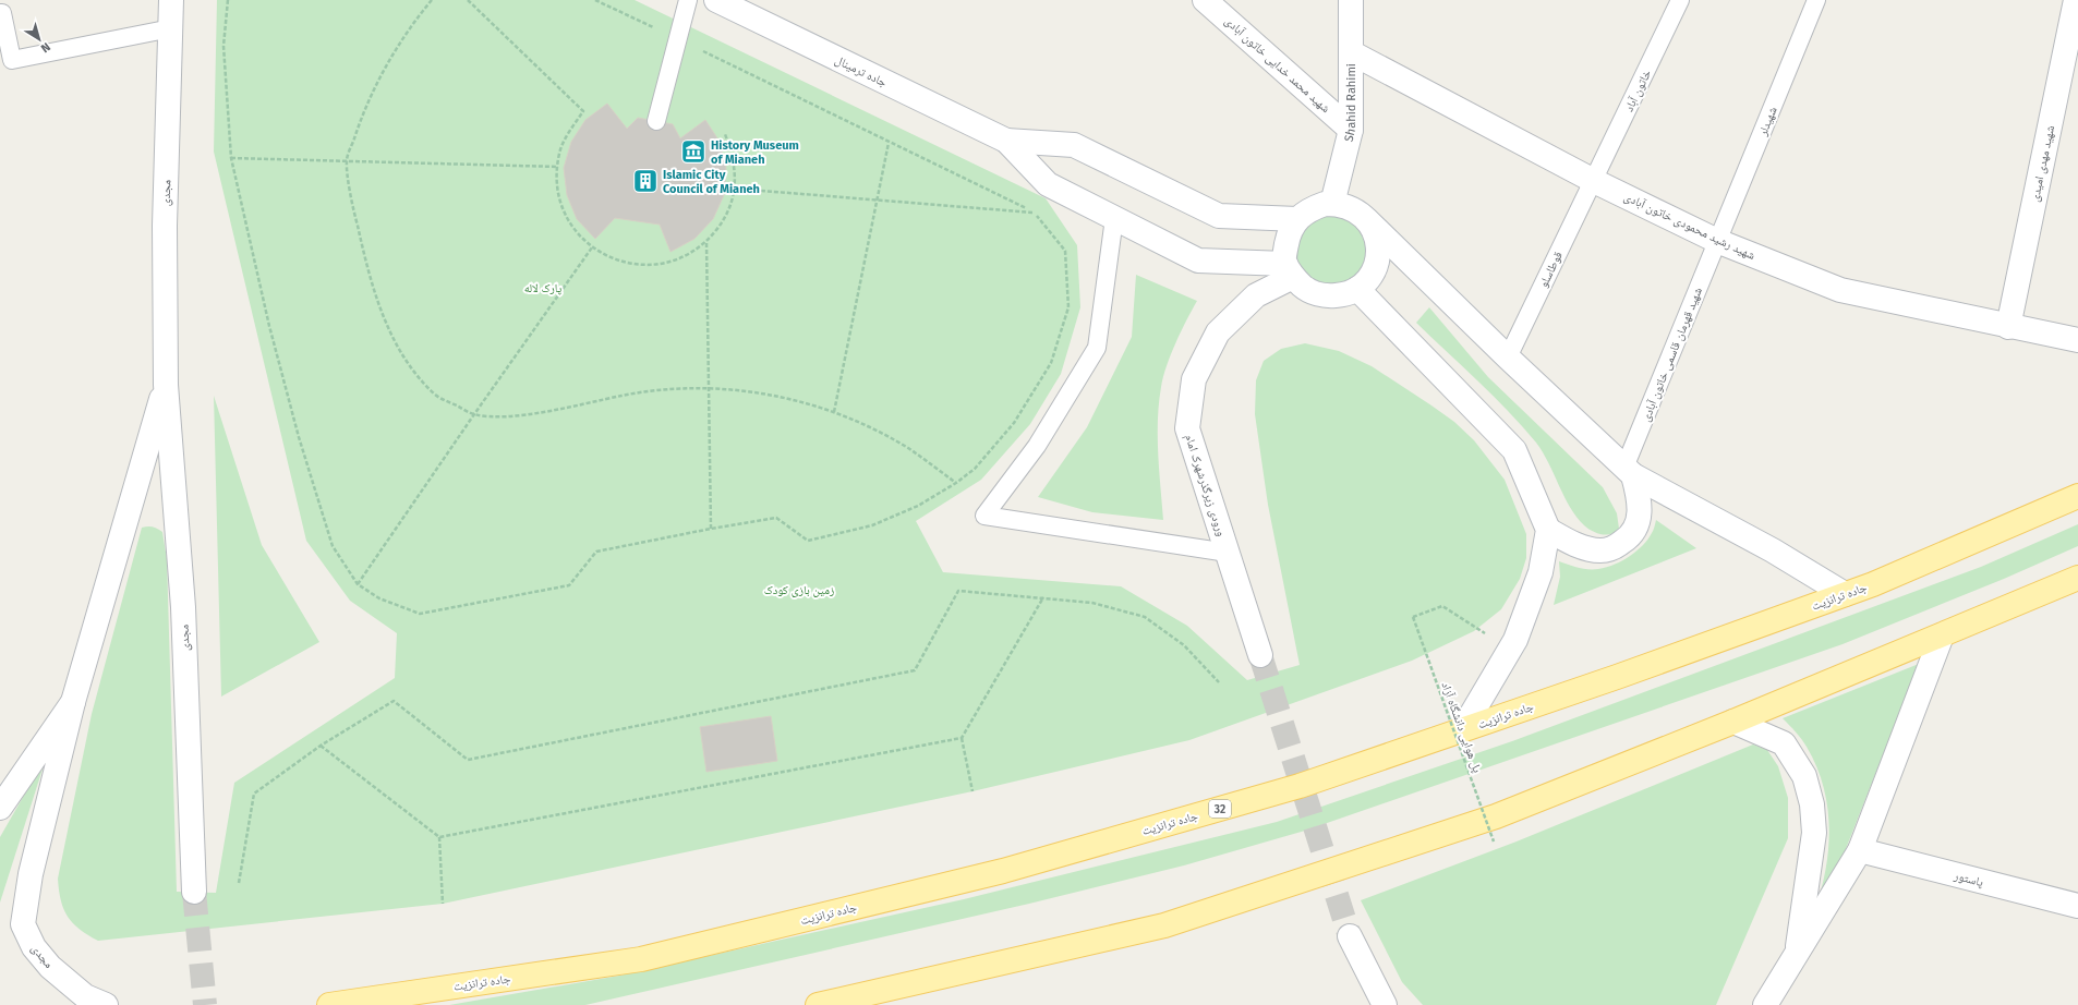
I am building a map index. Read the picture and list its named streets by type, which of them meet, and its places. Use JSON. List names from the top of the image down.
{
  "streets": {
    "main road": ["جاده ترانزیت", "32"],
    "street": [
      "شهید محمد خدایی خاتون آبادی",
      "جاده ترمینال",
      "Shahid Rahimi",
      "شهید مهدی امیدی",
      "مجدی",
      "شهید رشید محمودی خاتون آبادی",
      "ورودی زیرگذرشهرک امام",
      "پاستور"
    ],
    "lane": [
      "خاتون آباد",
      "شهیدلر",
      "قوطاسلو",
      "شهید قهرمان قاسمی خاتون آبادی"
    ],
    "path": ["پل هوایی دانشگاه آزاد"]
  },
  "crossings": [
    ["شهید محمد خدایی خاتون آبادی", "Shahid Rahimi"],
    ["خاتون آباد", "شهید رشید محمودی خاتون آبادی"],
    ["خاتون آباد", "قوطاسلو"],
    ["Shahid Rahimi", "شهید رشید محمودی خاتون آبادی"],
    ["Shahid Rahimi", "ورودی زیرگذرشهرک امام"],
    ["شهیدلر", "شهید رشید محمودی خاتون آبادی"],
    ["شهیدلر", "شهید قهرمان قاسمی خاتون آبادی"],
    ["شهید مهدی امیدی", "شهید رشید محمودی خاتون آبادی"],
    ["شهید رشید محمودی خاتون آبادی", "قوطاسلو"],
    ["شهید رشید محمودی خاتون آبادی", "شهید قهرمان قاسمی خاتون آبادی"]
  ],
  "parks": ["پارک لاله", "زمین بازی کودک"],
  "places": {
    "museum": ["History Museum of Mianeh"],
    "building": ["Islamic City Council of Mianeh"]
  },
  "north": "bottom right"
}
